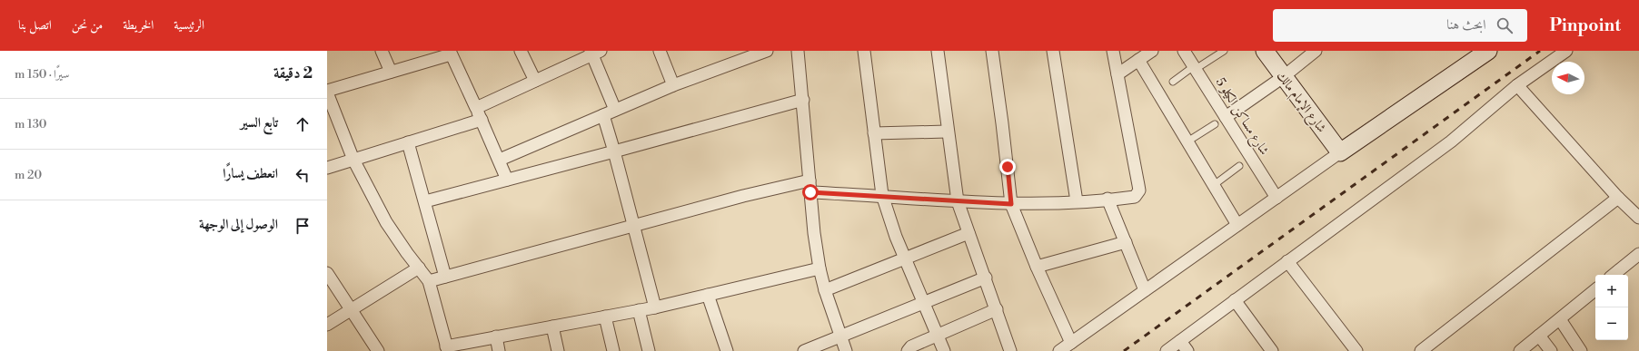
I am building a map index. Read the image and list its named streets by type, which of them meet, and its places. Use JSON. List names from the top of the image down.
{
  "streets": {
    "street": ["شارع الإمام مالك", "شارع مساكن الكيلو 5"]
  },
  "north": "left",
  "page": {
    "header": "Pinpoint",
    "search": "ابحث هنا",
    "nav": [
      "الرئيسية",
      "الخريطة",
      "من نحن",
      "اتصل بنا"
    ],
    "heading": ["2 دقيقة", "سيرًا · 150 m"],
    "list": [
      ["تابع السير", "130 m"],
      ["انعطف يسارًا", "20 m"],
      "الوصول إلى الوجهة"
    ],
    "map_buttons": ["+", "−"]
  }
}
